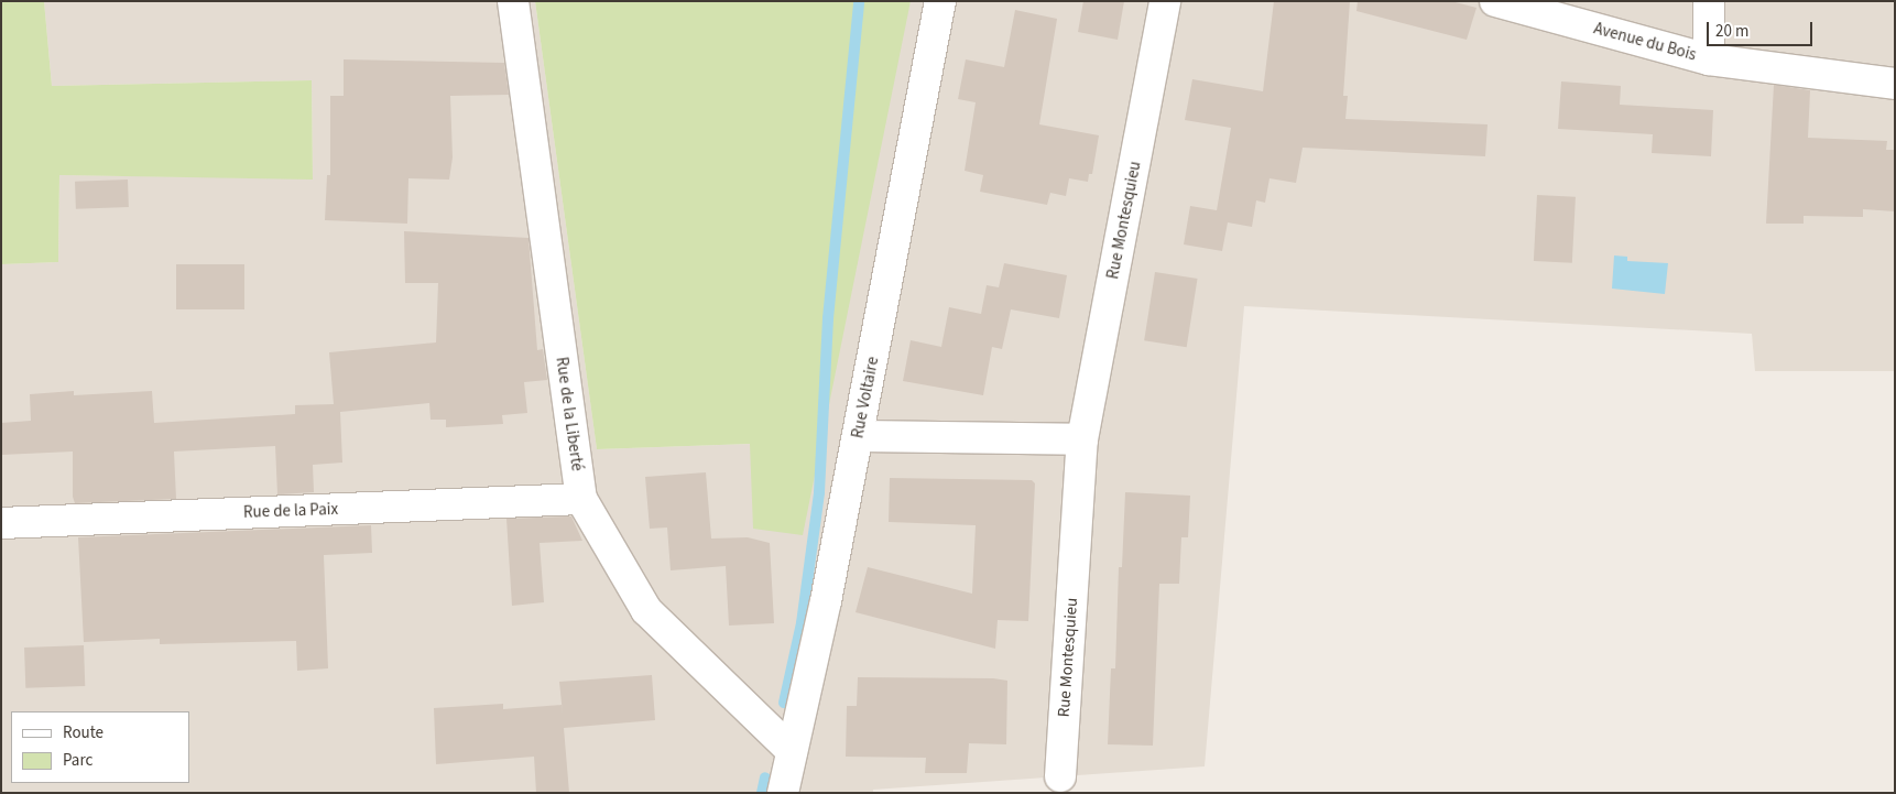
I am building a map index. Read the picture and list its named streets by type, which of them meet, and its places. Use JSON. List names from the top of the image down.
{
  "streets": {
    "street": [
      "Avenue du Bois",
      "Rue Montesquieu",
      "Rue Voltaire",
      "Rue de la Liberté",
      "Rue de la Paix"
    ]
  },
  "crossings": [
    ["Rue Voltaire", "Rue de la Liberté"],
    ["Rue de la Liberté", "Rue de la Paix"]
  ],
  "legend": ["Route", "Parc"],
  "scale_bar": "20 m"
}
